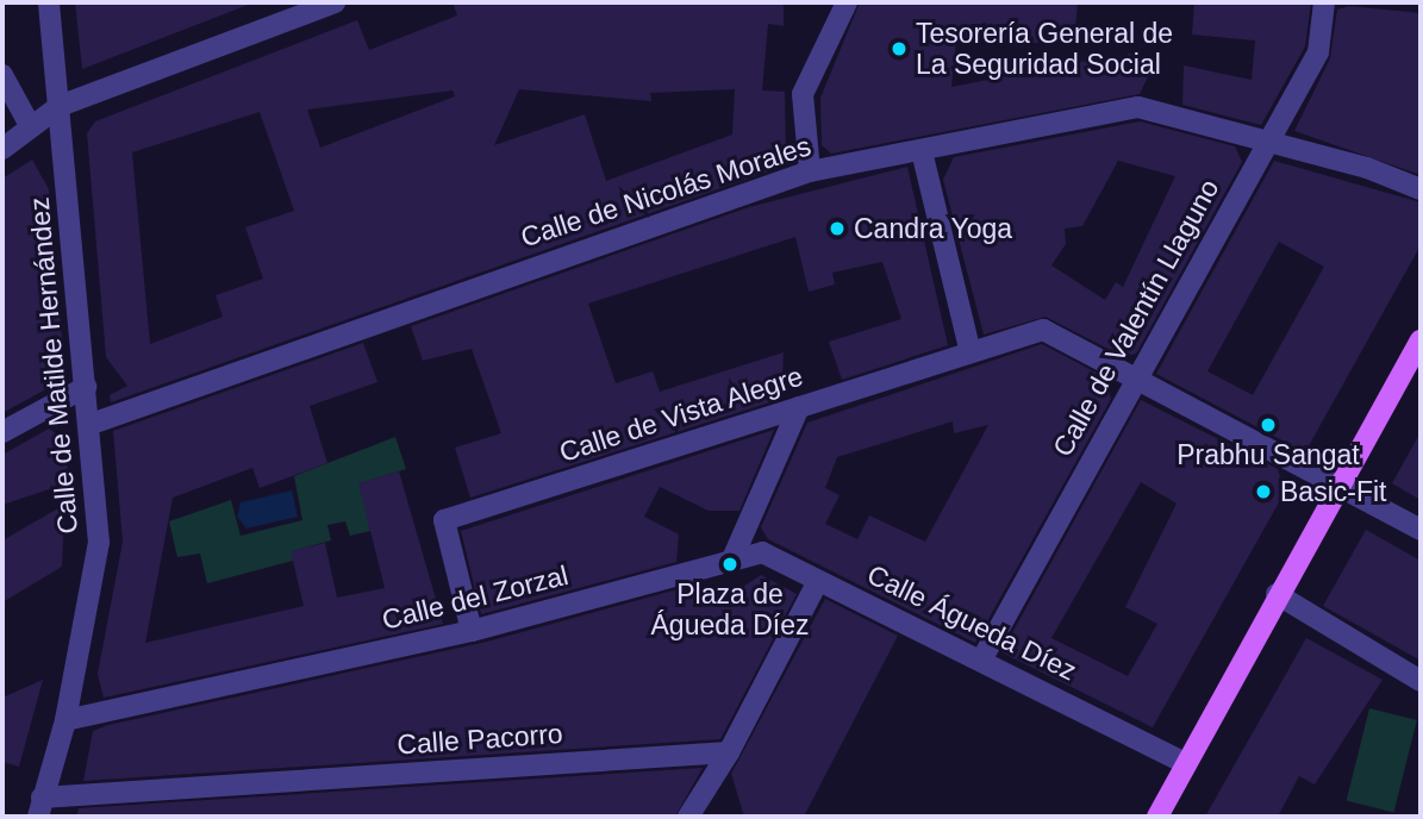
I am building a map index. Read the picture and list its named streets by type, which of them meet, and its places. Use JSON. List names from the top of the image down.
{
  "streets": {
    "street": [
      "Calle de Nicolás Morales",
      "Calle de Valentín Llaguno",
      "Calle de Matilde Hernández",
      "Calle de Vista Alegre",
      "Calle del Zorzal",
      "Calle Águeda Díez",
      "Calle Pacorro"
    ]
  },
  "crossings": [
    ["Calle de Nicolás Morales", "Calle de Valentín Llaguno"],
    ["Calle de Nicolás Morales", "Calle de Matilde Hernández"],
    ["Calle de Valentín Llaguno", "Calle de Vista Alegre"],
    ["Calle de Valentín Llaguno", "Calle Águeda Díez"],
    ["Calle de Matilde Hernández", "Calle del Zorzal"],
    ["Calle de Matilde Hernández", "Calle Pacorro"],
    ["Calle de Vista Alegre", "Calle del Zorzal"],
    ["Calle del Zorzal", "Calle Águeda Díez"]
  ],
  "places": [
    "Tesorería General de La Seguridad Social",
    "Candra Yoga",
    "Prabhu Sangat",
    "Basic-Fit",
    "Plaza de Águeda Díez"
  ]
}
